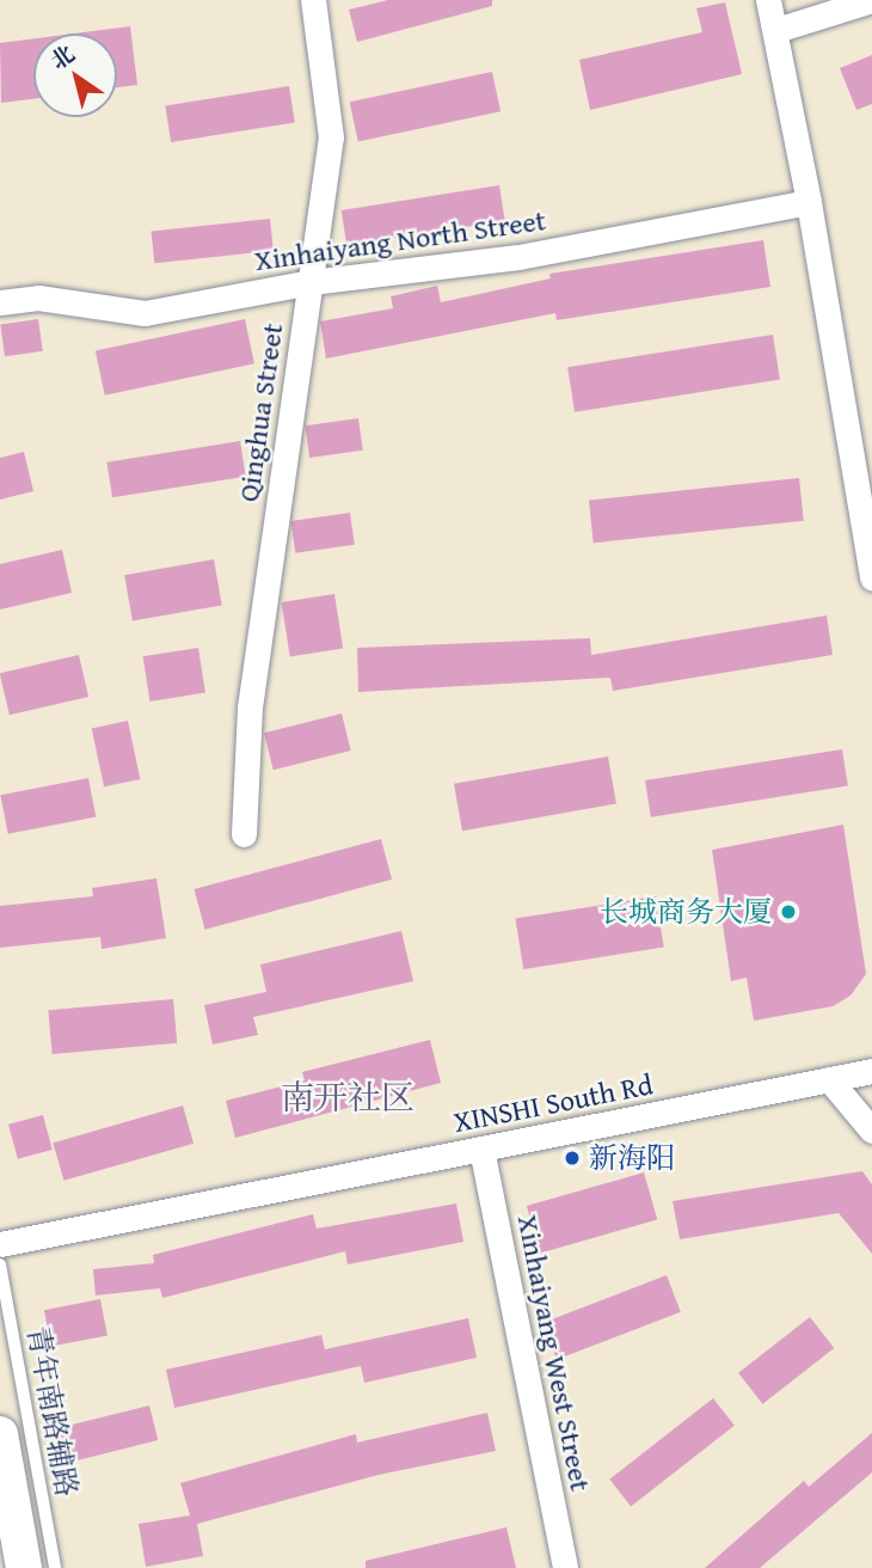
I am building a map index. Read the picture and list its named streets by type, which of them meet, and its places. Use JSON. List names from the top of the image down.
{
  "streets": {
    "street": [
      "Xinhaiyang North Street",
      "Qinghua Street",
      "XINSHI South Rd",
      "Xinhaiyang West Street"
    ],
    "lane": ["青年南路辅路"]
  },
  "crossings": [
    ["Xinhaiyang North Street", "Qinghua Street"],
    ["XINSHI South Rd", "Xinhaiyang West Street"]
  ],
  "districts": ["南开社区"],
  "places": ["长城商务大厦", "新海阳"],
  "north": "top left"
}
